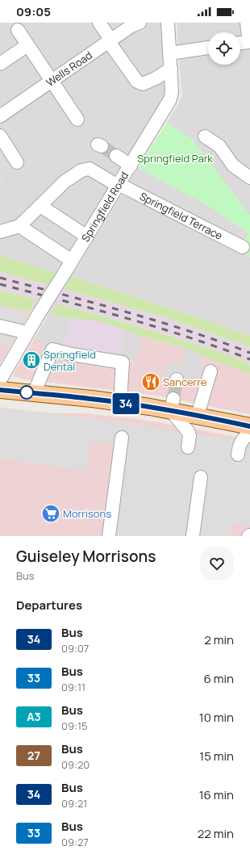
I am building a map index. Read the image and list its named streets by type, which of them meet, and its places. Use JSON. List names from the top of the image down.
{
  "streets": {
    "street": ["Wells Road", "Springfield Road", "Springfield Terrace"]
  },
  "crossings": [
    ["Springfield Road", "Springfield Terrace"]
  ],
  "parks": ["Springfield Park"],
  "places": {
    "building": ["Springfield Dental"],
    "restaurant": ["Sancerre"],
    "supermarket": ["Morrisons"]
  },
  "lines": ["bus line 34"],
  "page": {
    "status": "09:05",
    "on_map": "34",
    "heading": [
      ["Guiseley Morrisons", "Bus"],
      "Departures"
    ],
    "list": [
      {
        "mark": "34",
        "name": "Bus",
        "note": "09:07",
        "value": "2 min"
      },
      {
        "mark": "33",
        "name": "Bus",
        "note": "09:11",
        "value": "6 min"
      },
      {
        "mark": "A3",
        "name": "Bus",
        "note": "09:15",
        "value": "10 min"
      },
      {
        "mark": "27",
        "name": "Bus",
        "note": "09:20",
        "value": "15 min"
      },
      {
        "mark": "34",
        "name": "Bus",
        "note": "09:21",
        "value": "16 min"
      },
      {
        "mark": "33",
        "name": "Bus",
        "note": "09:27",
        "value": "22 min"
      }
    ]
  }
}
